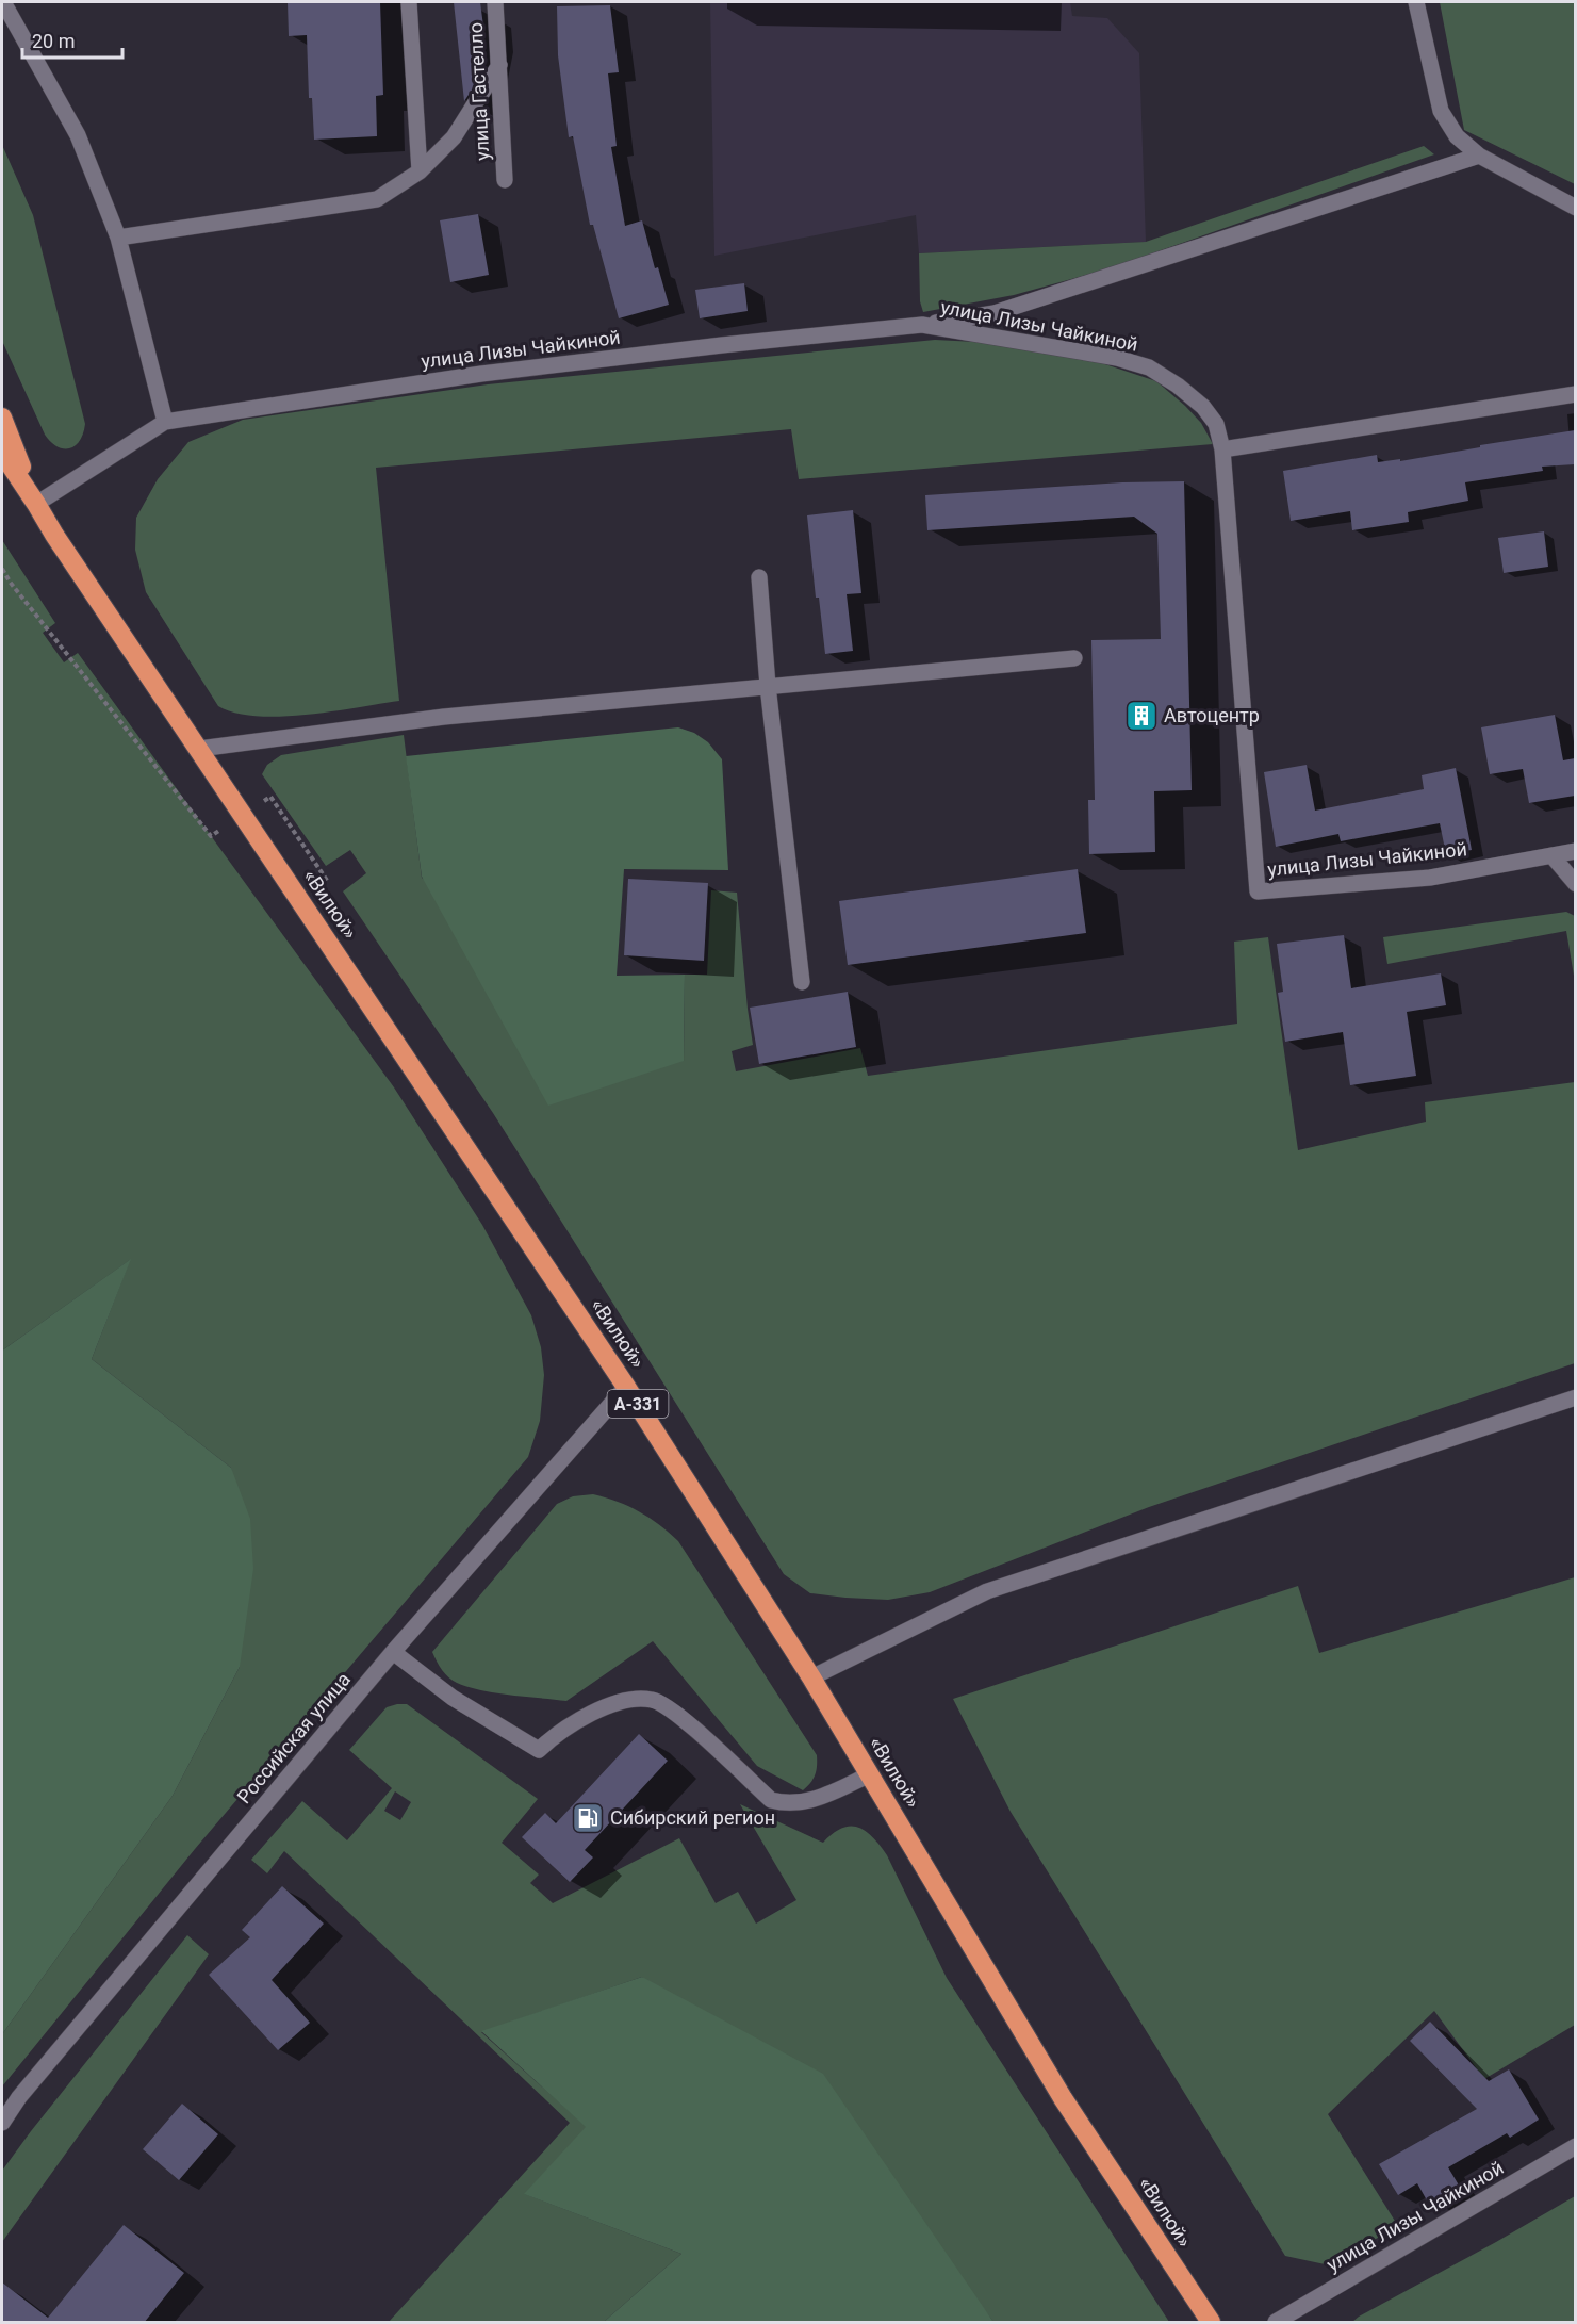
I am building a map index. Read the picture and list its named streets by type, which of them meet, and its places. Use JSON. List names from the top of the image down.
{
  "streets": {
    "highway": ["«Вилюй»", "А-331"],
    "street": ["улица Гастелло", "улица Лизы Чайкиной", "Российская улица"]
  },
  "crossings": [
    ["«Вилюй»", "Российская улица"]
  ],
  "places": {
    "building": ["Автоцентр"],
    "fuel station": ["Сибирский регион"]
  },
  "scale_bar": "20 m"
}
